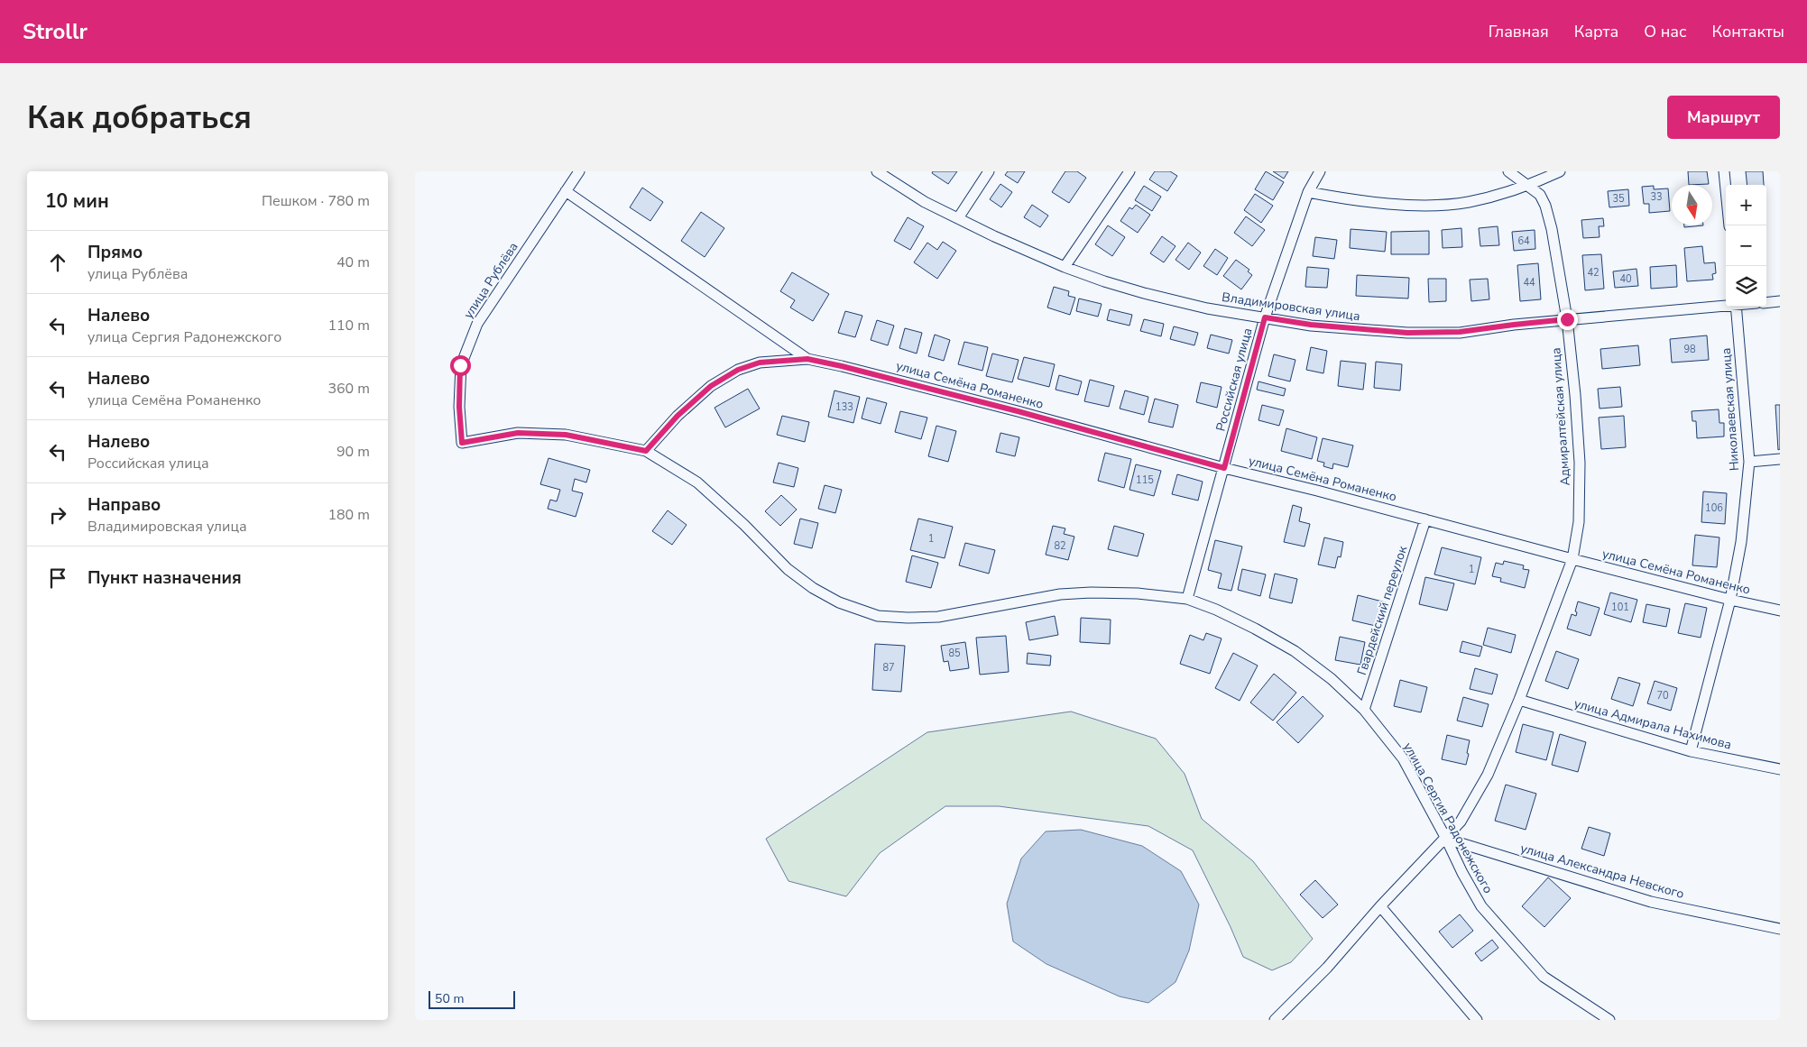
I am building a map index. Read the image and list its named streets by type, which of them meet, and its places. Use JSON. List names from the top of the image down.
{
  "streets": {
    "street": [
      "улица Рублёва",
      "Владимировская улица",
      "Российская улица",
      "улица Семёна Романенко",
      "Николаевская улица",
      "Адмиралтейская улица",
      "Гвардейский переулок",
      "улица Адмирала Нахимова",
      "улица Сергия Радонежского",
      "улица Александра Невского"
    ]
  },
  "crossings": [
    ["улица Рублёва", "улица Семёна Романенко"],
    ["улица Рублёва", "улица Сергия Радонежского"],
    ["Владимировская улица", "Российская улица"],
    ["Владимировская улица", "Адмиралтейская улица"],
    ["Российская улица", "улица Семёна Романенко"],
    ["Российская улица", "улица Сергия Радонежского"],
    ["улица Семёна Романенко", "Николаевская улица"],
    ["улица Семёна Романенко", "Адмиралтейская улица"],
    ["улица Семёна Романенко", "Гвардейский переулок"],
    ["улица Семёна Романенко", "улица Сергия Радонежского"],
    ["Николаевская улица", "улица Адмирала Нахимова"],
    ["Адмиралтейская улица", "улица Адмирала Нахимова"],
    ["Адмиралтейская улица", "улица Сергия Радонежского"],
    ["Адмиралтейская улица", "улица Александра Невского"],
    ["Гвардейский переулок", "улица Сергия Радонежского"],
    ["улица Сергия Радонежского", "улица Александра Невского"]
  ],
  "house_numbers": [
    "33",
    "35",
    "64",
    "42",
    "40",
    "44",
    "98",
    "133",
    "115",
    "106",
    "1",
    "82",
    "1",
    "101",
    "85",
    "87",
    "70"
  ],
  "scale_bar": "50 m",
  "north": "bottom",
  "page": {
    "header": "Strollr",
    "nav": [
      "Главная",
      "Карта",
      "О нас",
      "Контакты"
    ],
    "buttons": "Маршрут",
    "title": "Как добраться",
    "heading": ["10 мин", "Пешком · 780 m"],
    "map_buttons": ["+", "−"],
    "list": [
      ["Прямо", "улица Рублёва", "40 m"],
      ["Налево", "улица Сергия Радонежского", "110 m"],
      ["Налево", "улица Семёна Романенко", "360 m"],
      ["Налево", "Российская улица", "90 m"],
      ["Направо", "Владимировская улица", "180 m"],
      "Пункт назначения"
    ],
    "scale": "50 m"
  }
}
